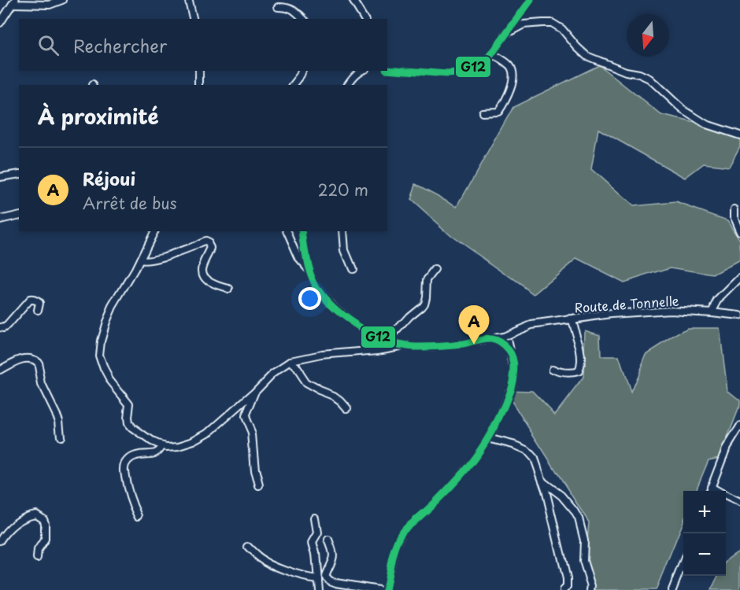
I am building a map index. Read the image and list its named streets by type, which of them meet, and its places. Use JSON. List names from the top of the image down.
{
  "streets": {
    "street": ["Route de Tonnelle"]
  },
  "lines": ["transit line G12"],
  "north": "bottom",
  "page": {
    "search": "Rechercher",
    "heading": "À proximité",
    "list": [
      {
        "mark": "A",
        "name": "Réjoui",
        "note": "Arrêt de bus",
        "value": "220 m"
      }
    ],
    "pins": "A",
    "map_buttons": ["+", "−"]
  }
}
